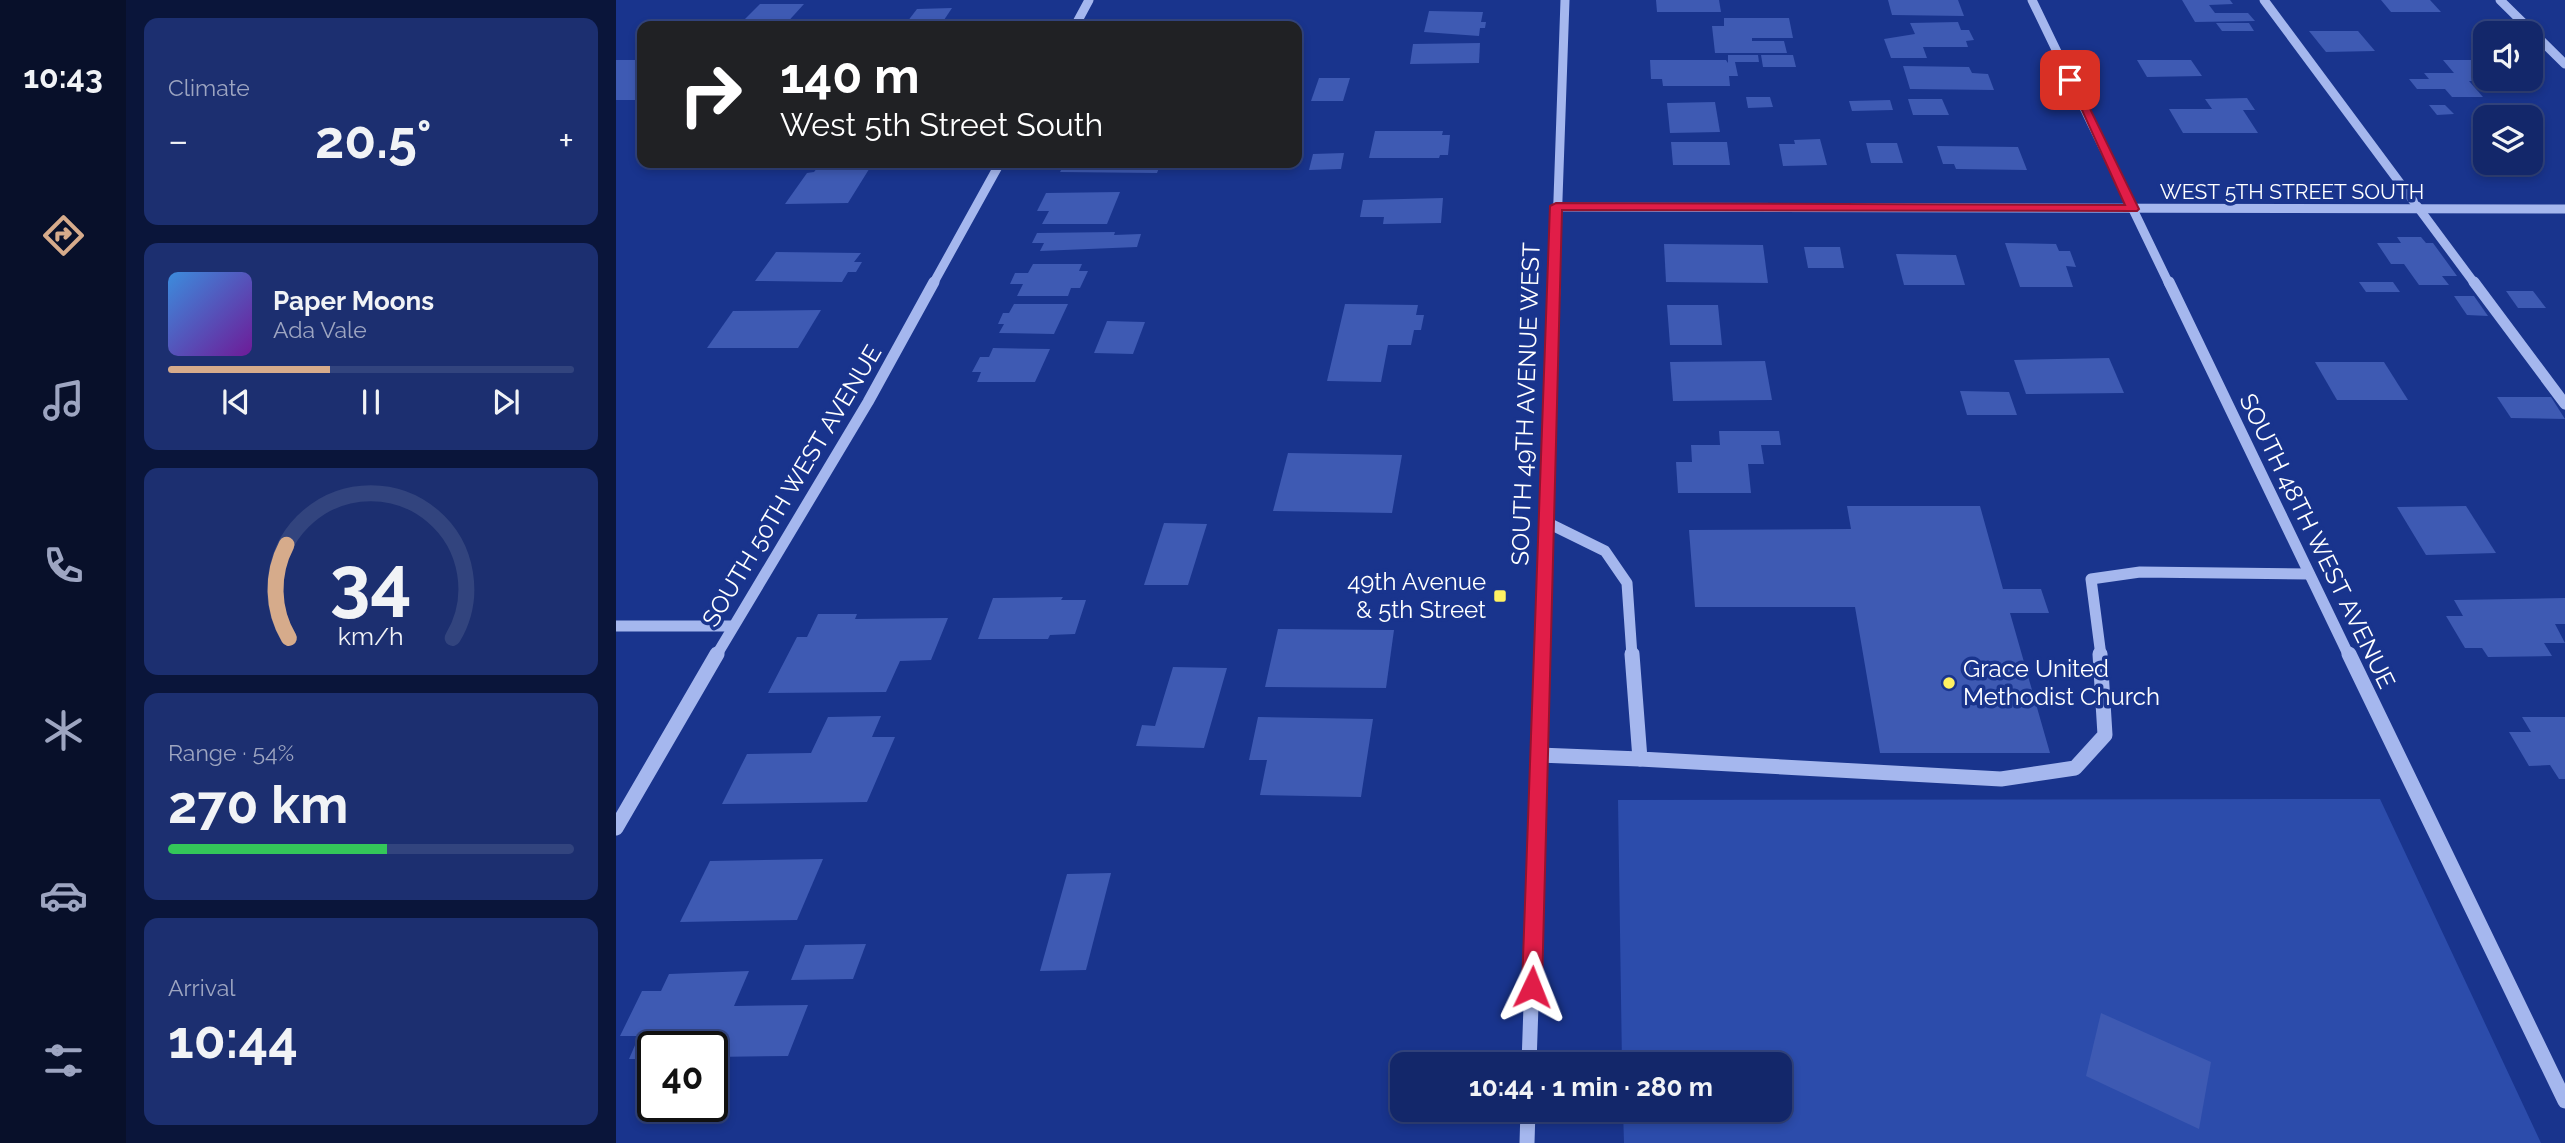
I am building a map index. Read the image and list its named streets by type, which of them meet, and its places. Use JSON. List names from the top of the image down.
{
  "streets": {
    "street": [
      "WEST 5TH STREET SOUTH",
      "SOUTH 49TH AVENUE WEST",
      "SOUTH 50TH WEST AVENUE",
      "SOUTH 48TH WEST AVENUE"
    ]
  },
  "crossings": [
    ["WEST 5TH STREET SOUTH", "SOUTH 49TH AVENUE WEST"],
    ["WEST 5TH STREET SOUTH", "SOUTH 48TH WEST AVENUE"]
  ],
  "places": {
    "transit": ["49th Avenue & 5th Street"],
    "other": ["Grace United Methodist Church"]
  },
  "page": {
    "tabs": "10:43",
    "tile": [
      "Climate",
      ["Range · 54%", "270 km"],
      ["Arrival", "10:44"]
    ],
    "turn": ["140 m", "West 5th Street South"],
    "heat": ["−", "20.5°", "+"],
    "song": ["Paper Moons", "Ada Vale"],
    "limit": "40",
    "trip": "10:44 · 1 min · 280 m",
    "gauge": ["34", "km/h"]
  }
}
